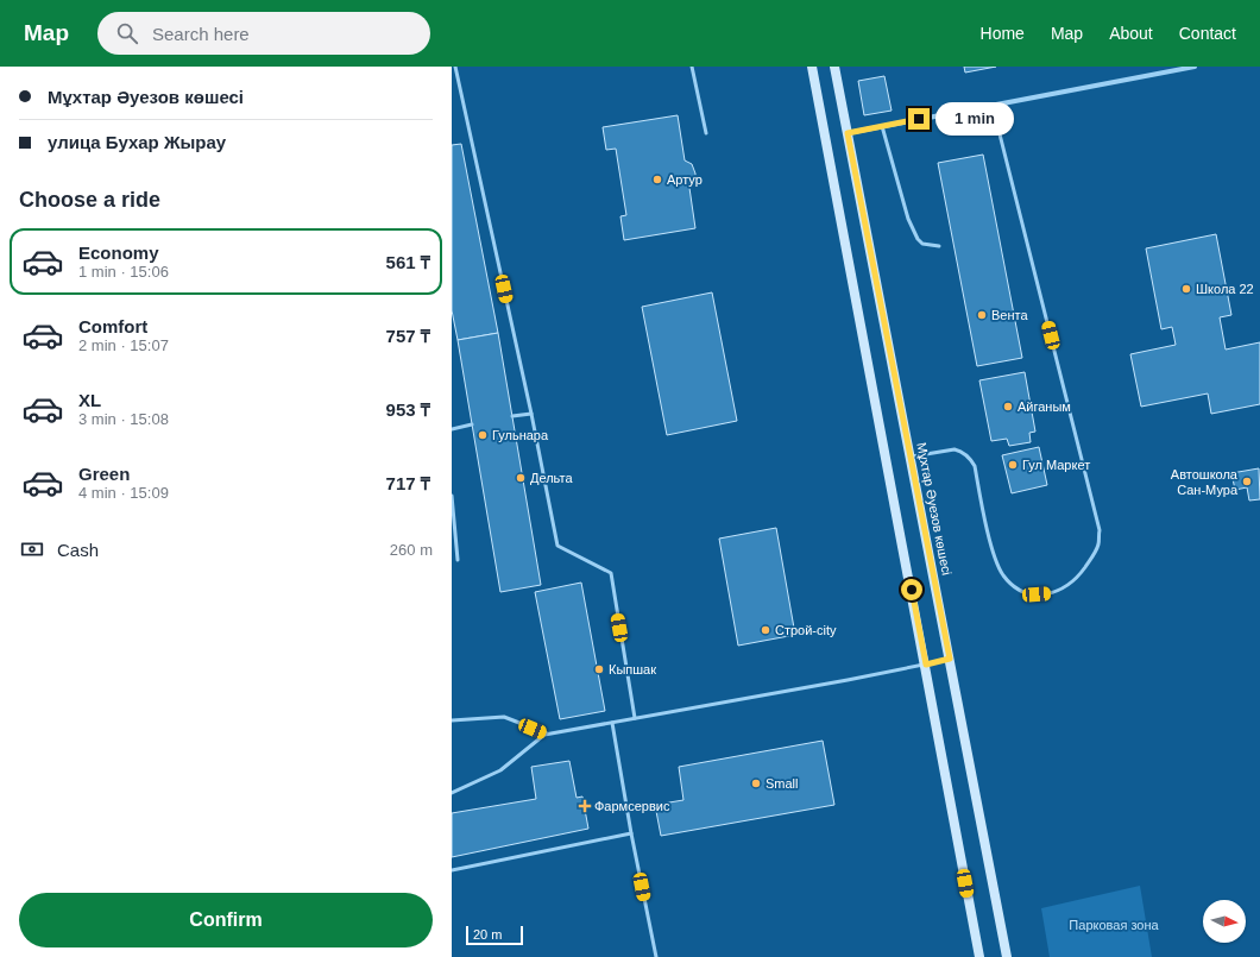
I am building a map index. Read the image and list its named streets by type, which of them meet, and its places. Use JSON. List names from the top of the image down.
{
  "streets": {
    "main road": ["Мұхтар Әуезов көшесі"]
  },
  "parks": ["Парковая зона"],
  "places": {
    "other": [
      "Артур",
      "Школа 22",
      "Вента",
      "Айганым",
      "Гульнара",
      "Гул Маркет",
      "Дельта",
      "Автошкола Сан-Мура",
      "Строй-city",
      "Кыпшак",
      "Small"
    ],
    "health": ["Фармсервис"]
  },
  "scale_bar": "20 m",
  "north": "right",
  "page": {
    "header": "Map",
    "search": "Search here",
    "nav": [
      "Home",
      "Map",
      "About",
      "Contact"
    ],
    "banner": ["Мұхтар Әуезов көшесі", "улица Бухар Жырау"],
    "bubble": "1 min",
    "heading": "Choose a ride",
    "list": [
      {
        "name": "Economy",
        "note": "1 min · 15:06",
        "value": "561 ₸"
      },
      {
        "name": "Comfort",
        "note": "2 min · 15:07",
        "value": "757 ₸"
      },
      {
        "name": "XL",
        "note": "3 min · 15:08",
        "value": "953 ₸"
      },
      {
        "name": "Green",
        "note": "4 min · 15:09",
        "value": "717 ₸"
      }
    ],
    "pay": ["Cash", "260 m"],
    "buttons": "Confirm",
    "scale": "20 m"
  }
}
